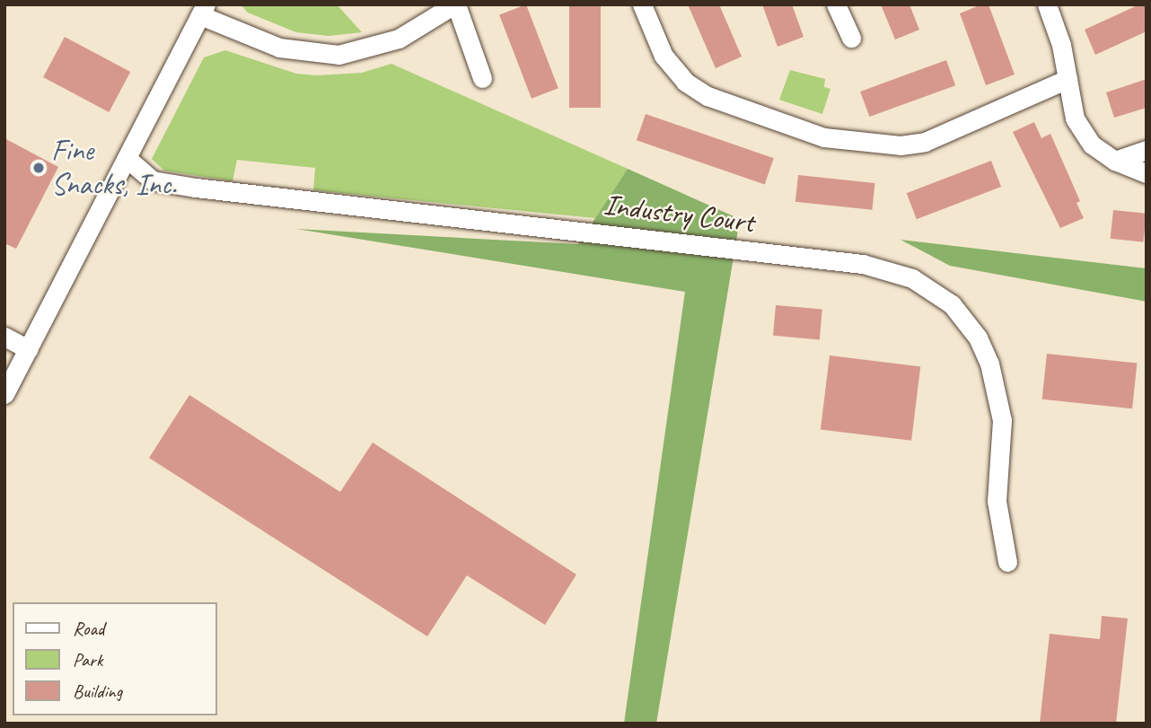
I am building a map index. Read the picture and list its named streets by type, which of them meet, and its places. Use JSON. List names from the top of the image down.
{
  "streets": {
    "street": ["Industry Court"]
  },
  "places": ["Fine Snacks, Inc."],
  "legend": ["Road", "Park", "Building"]
}
